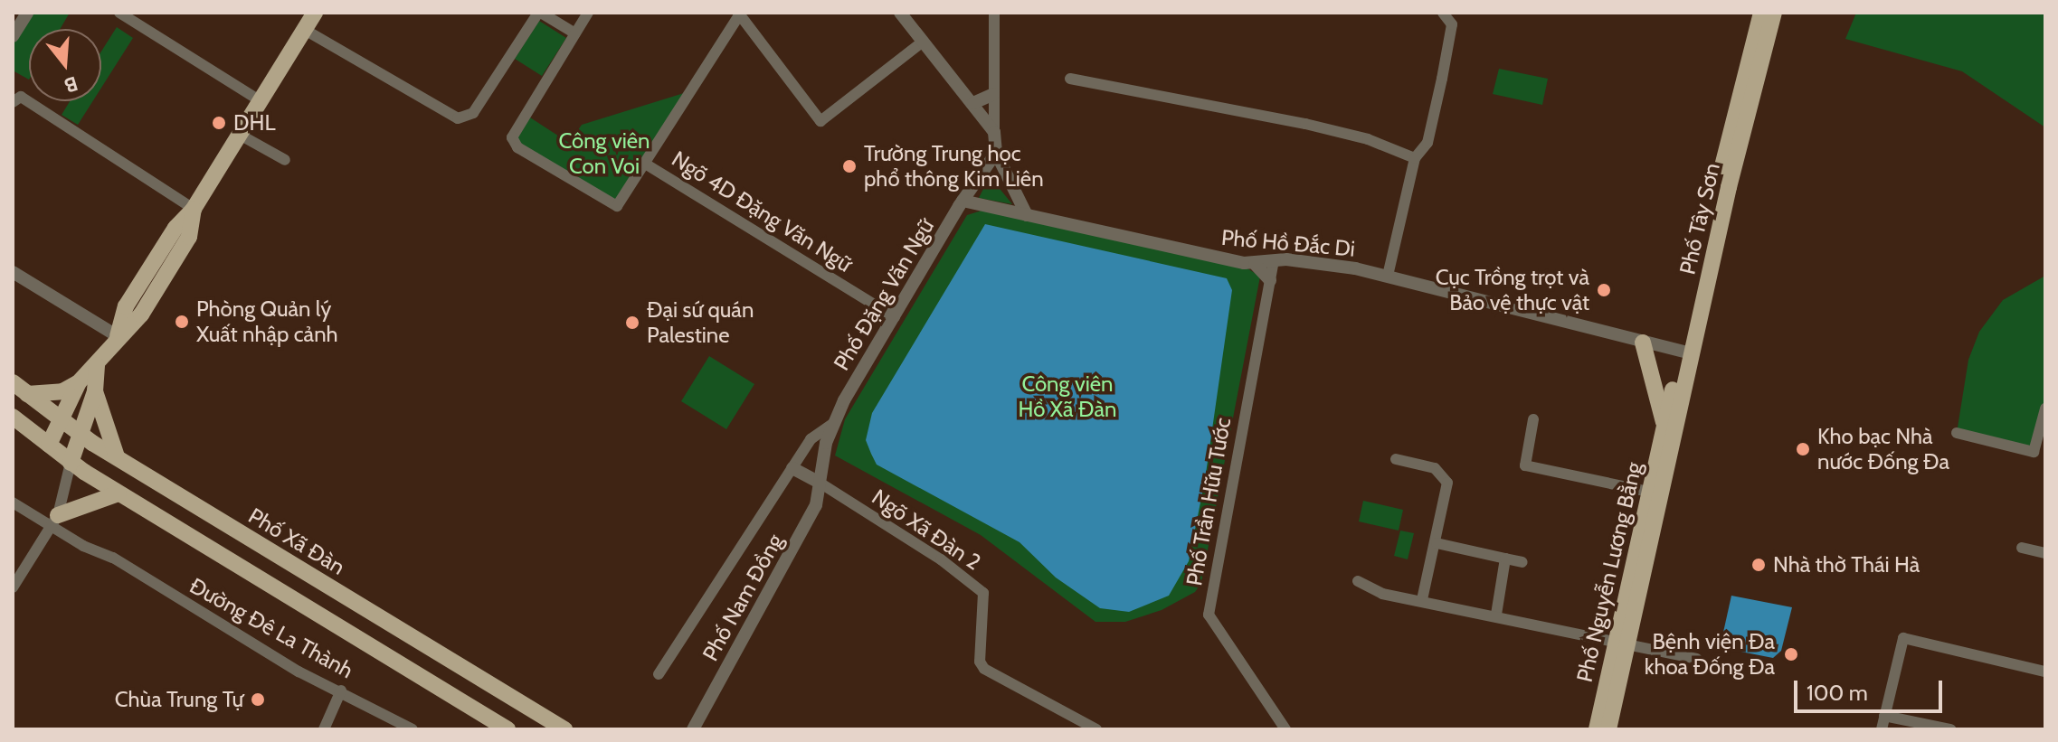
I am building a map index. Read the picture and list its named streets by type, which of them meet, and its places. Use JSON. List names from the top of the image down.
{
  "streets": {
    "main road": ["Phố Tây Sơn", "Phố Xã Đàn", "Phố Nguyễn Lương Bằng"],
    "street": [
      "Ngõ 4D Đặng Văn Ngữ",
      "Phố Hồ Đắc Di",
      "Phố Đặng Văn Ngữ",
      "Phố Trần Hữu Tước",
      "Ngõ Xã Đàn 2",
      "Phố Nam Đồng",
      "Đường Đê La Thành"
    ]
  },
  "crossings": [
    ["Ngõ 4D Đặng Văn Ngữ", "Phố Đặng Văn Ngữ"],
    ["Phố Tây Sơn", "Phố Hồ Đắc Di"],
    ["Phố Tây Sơn", "Phố Nguyễn Lương Bằng"],
    ["Phố Hồ Đắc Di", "Phố Đặng Văn Ngữ"],
    ["Phố Hồ Đắc Di", "Phố Trần Hữu Tước"],
    ["Phố Đặng Văn Ngữ", "Ngõ Xã Đàn 2"],
    ["Phố Đặng Văn Ngữ", "Phố Nam Đồng"],
    ["Ngõ Xã Đàn 2", "Phố Nam Đồng"]
  ],
  "parks": ["Công viên Con Voi", "Công viên Hồ Xã Đàn"],
  "places": [
    "DHL",
    "Trường Trung học phổ thông Kim Liên",
    "Cục Trồng trọt và Bảo vệ thực vật",
    "Phòng Quản lý Xuất nhập cảnh",
    "Đại sứ quán Palestine",
    "Kho bạc Nhà nước Đống Đa",
    "Nhà thờ Thái Hà",
    "Bệnh viện Đa khoa Đống Đa",
    "Chùa Trung Tự"
  ],
  "scale_bar": "100 m",
  "north": "bottom"
}
